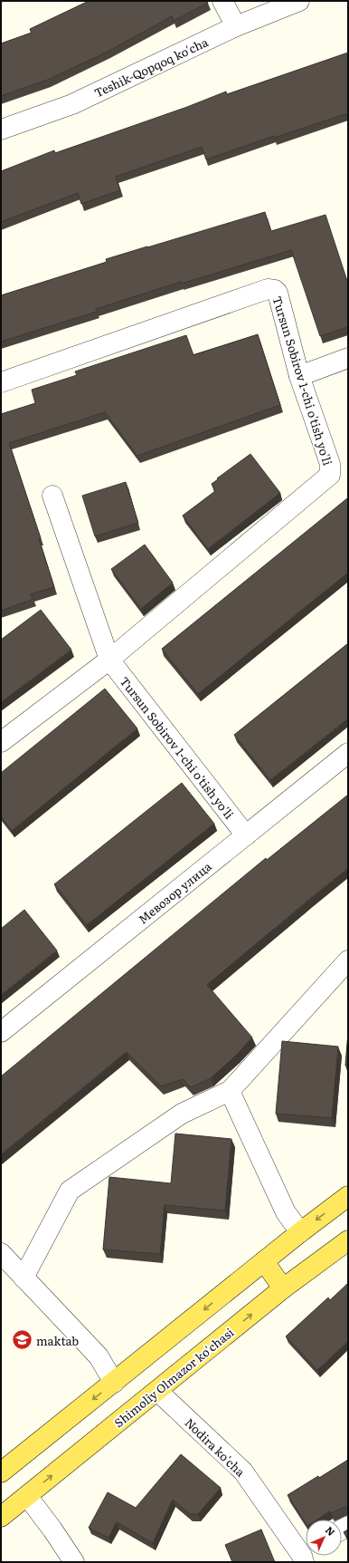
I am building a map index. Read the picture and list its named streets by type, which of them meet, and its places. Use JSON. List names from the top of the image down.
{
  "streets": {
    "main road": ["Shimoliy Olmazor ko'chasi"],
    "street": [
      "Teshik-Qopqoq ko'cha",
      "Tursun Sobirov 1-chi o'tish yo'li",
      "Мевозор улица",
      "Nodira ko'cha"
    ]
  },
  "crossings": [
    ["Tursun Sobirov 1-chi o'tish yo'li", "Мевозор улица"],
    ["Shimoliy Olmazor ko'chasi", "Nodira ko'cha"]
  ],
  "places": {
    "school or university": ["maktab"]
  },
  "north": "top right"
}
